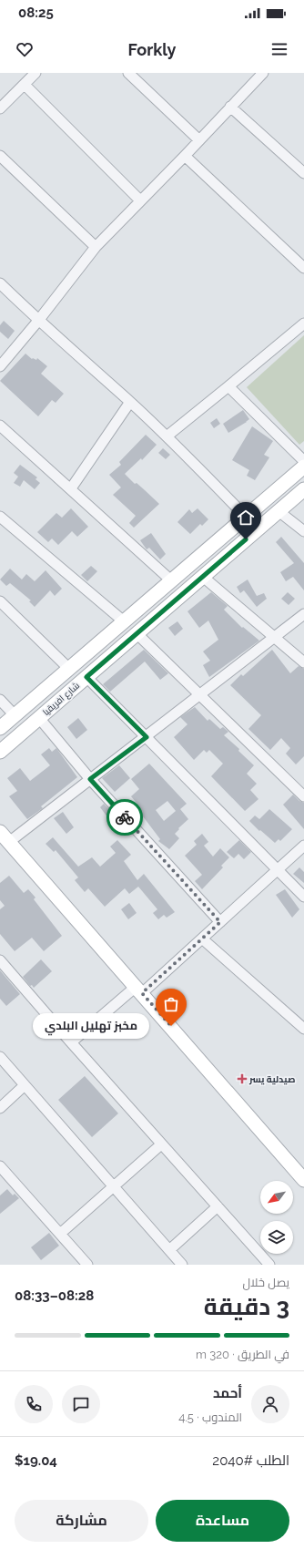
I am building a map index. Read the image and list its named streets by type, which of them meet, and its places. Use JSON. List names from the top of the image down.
{
  "streets": {
    "street": ["شارع افريقيا"]
  },
  "places": {
    "other": ["مخبز تهليل البلدي"],
    "health": ["صيدلية يسر"]
  },
  "north": "bottom left",
  "page": {
    "status": "08:25",
    "header": "Forkly",
    "bubble": "مخبز تهليل البلدي",
    "heading": ["3 دقيقة", "يصل خلال", "08:28–08:33"],
    "panel": [
      "أحمد",
      "المندوب · 4.5",
      "الطلب #2040",
      "$19.04"
    ],
    "bar": "في الطريق · 320 m",
    "buttons": ["مساعدة", "مشاركة"]
  }
}
